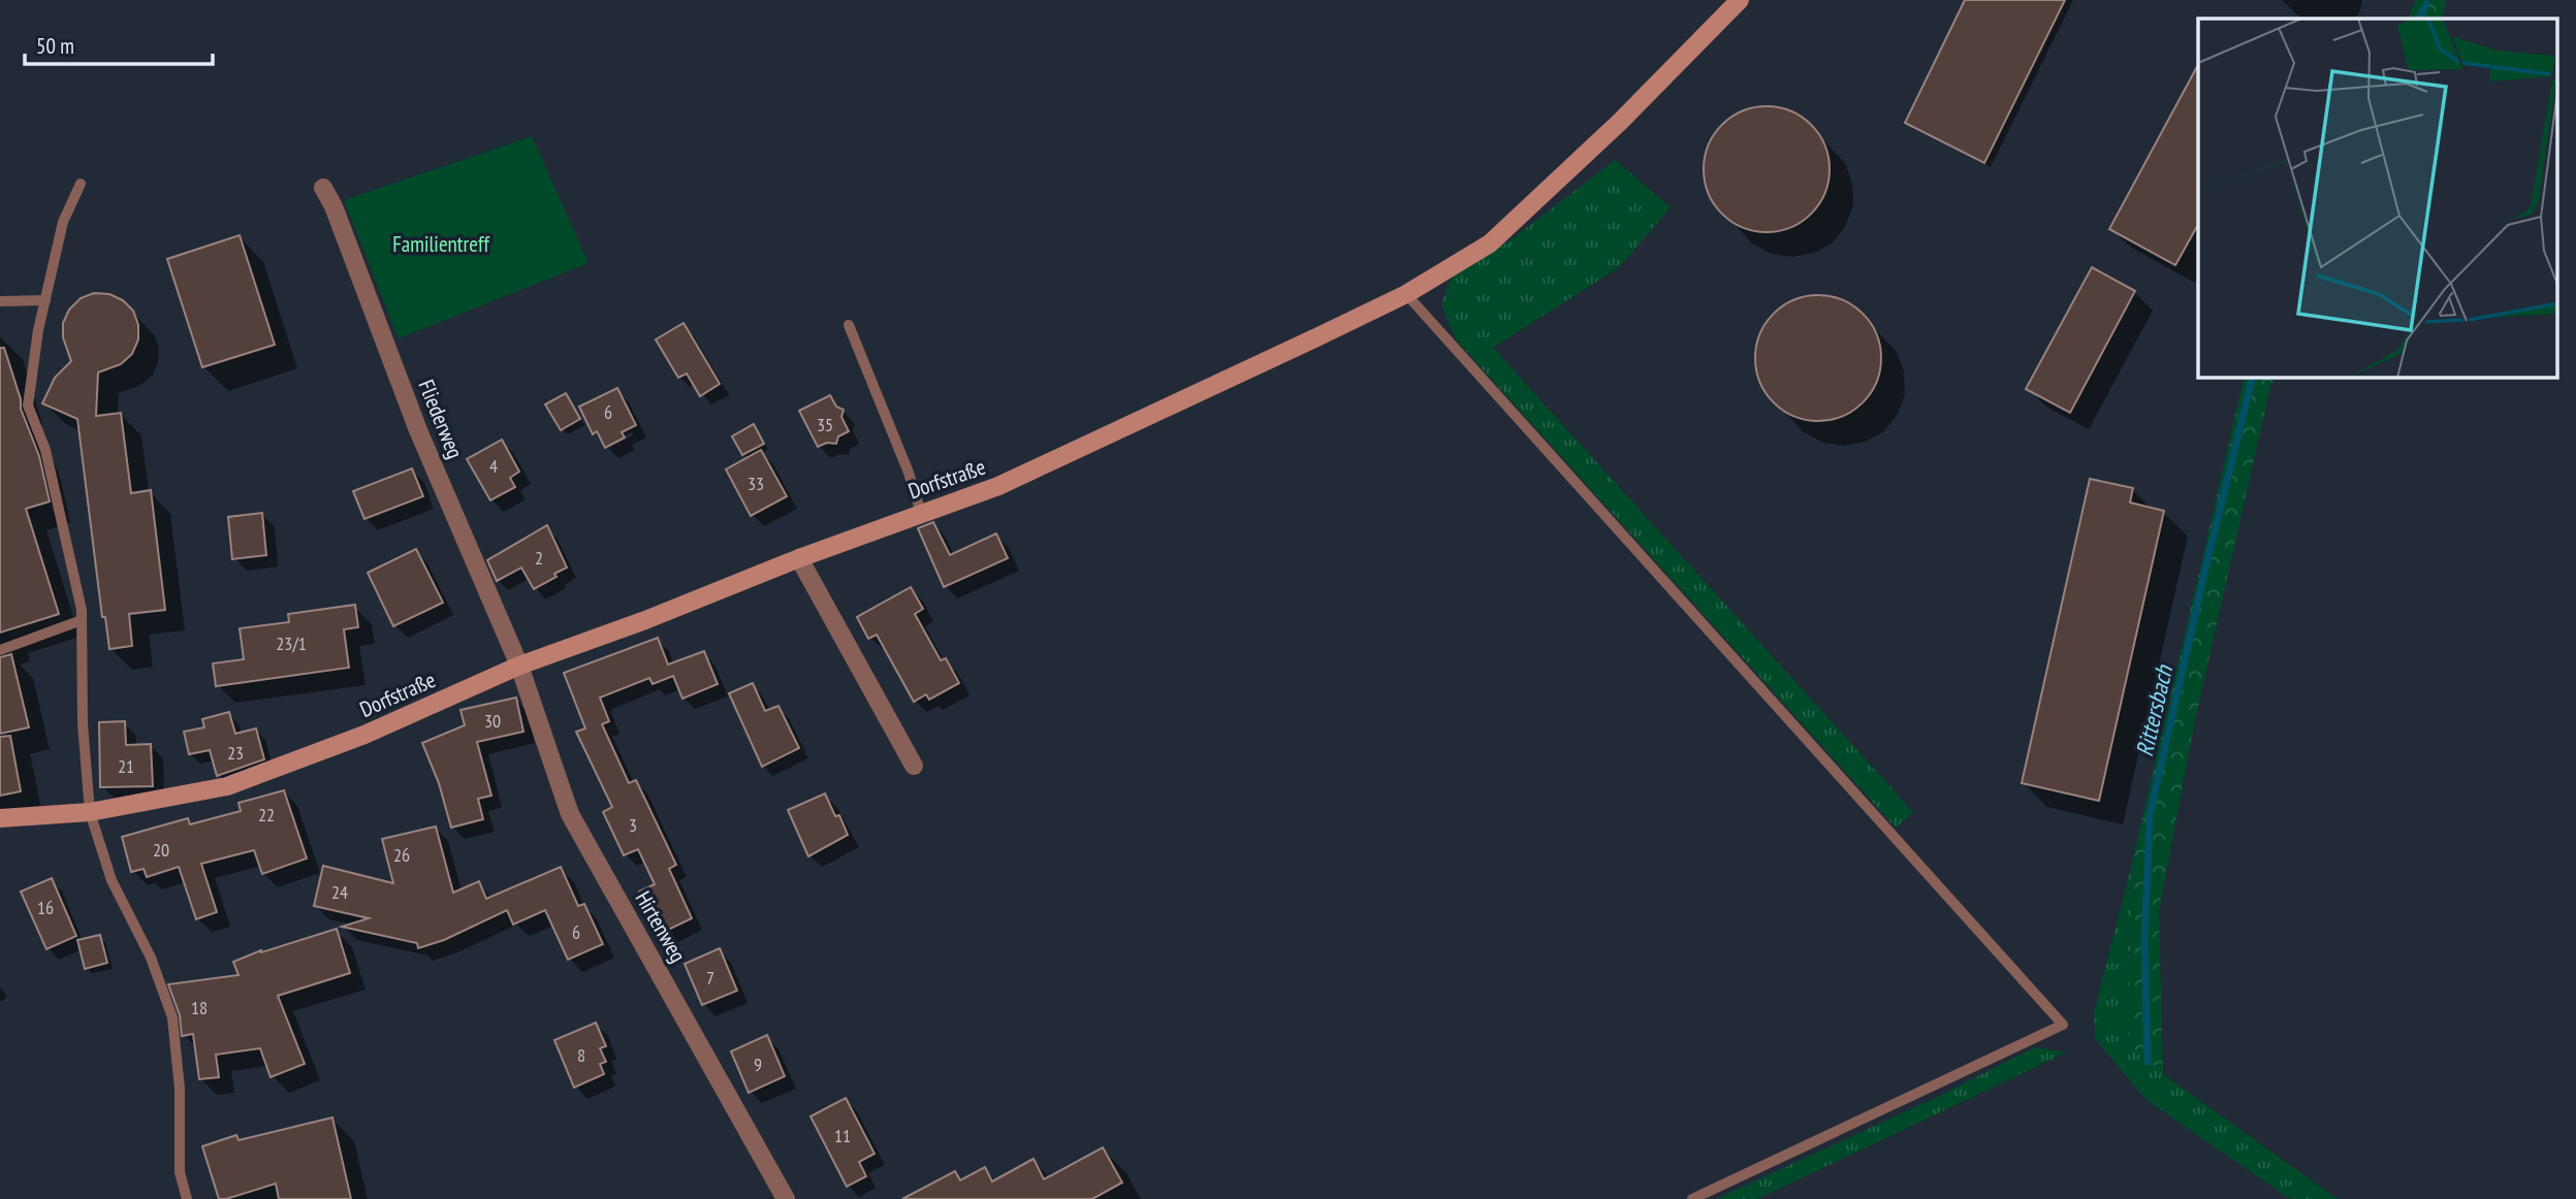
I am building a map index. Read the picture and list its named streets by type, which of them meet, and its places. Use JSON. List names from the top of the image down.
{
  "streets": {
    "street": ["Fliederweg", "Dorfstraße", "Hirtenweg"]
  },
  "crossings": [
    ["Fliederweg", "Dorfstraße"],
    ["Fliederweg", "Hirtenweg"],
    ["Dorfstraße", "Hirtenweg"]
  ],
  "water": ["Rittersbach"],
  "parks": ["Familientreff"],
  "house_numbers": [
    "6",
    "35",
    "4",
    "33",
    "2",
    "23/1",
    "30",
    "23",
    "21",
    "22",
    "3",
    "20",
    "26",
    "24",
    "16",
    "6",
    "7",
    "18",
    "8",
    "9",
    "11"
  ],
  "scale_bar": "50 m"
}
